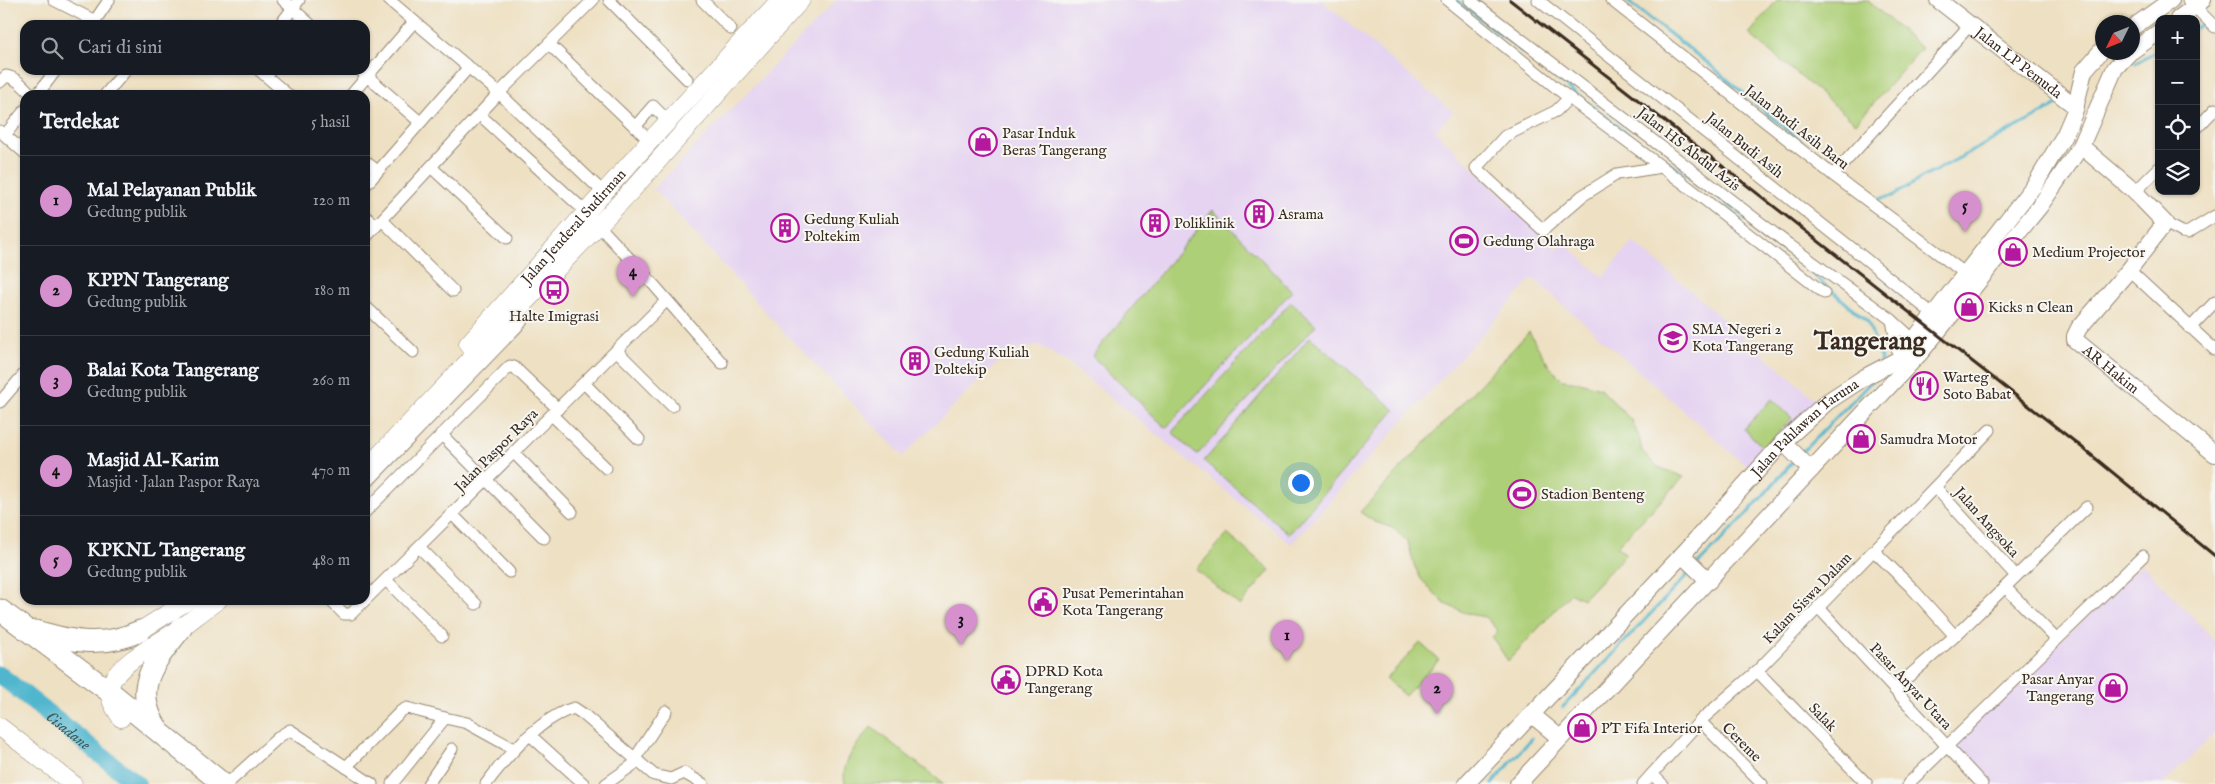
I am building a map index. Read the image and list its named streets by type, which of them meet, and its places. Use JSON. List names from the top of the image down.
{
  "streets": {
    "main road": [
      "Jalan LP Pemuda",
      "Jalan Jenderal Sudirman",
      "AR Hakim",
      "Jalan Pahlawan Taruna"
    ],
    "street": [
      "Jalan Budi Asih Baru",
      "Jalan Budi Asih",
      "Jalan HS Abdul Azis",
      "Jalan Paspor Raya",
      "Jalan Angsoka",
      "Kalam Siswa Dalam",
      "Pasar Anyar Utara",
      "Salak",
      "Cereme"
    ]
  },
  "crossings": [
    ["Jalan LP Pemuda", "Jalan Pahlawan Taruna"],
    ["Jalan Budi Asih Baru", "Jalan Pahlawan Taruna"],
    ["Jalan Budi Asih", "Jalan Pahlawan Taruna"],
    ["Jalan HS Abdul Azis", "Jalan Pahlawan Taruna"],
    ["Jalan Angsoka", "Kalam Siswa Dalam"],
    ["Kalam Siswa Dalam", "Pasar Anyar Utara"],
    ["Kalam Siswa Dalam", "Salak"],
    ["Kalam Siswa Dalam", "Cereme"]
  ],
  "districts": ["Tangerang"],
  "water": ["Cisadane"],
  "places": {
    "shop": [
      "Pasar Induk Beras Tangerang",
      "Medium Projector",
      "Kicks n Clean",
      "Samudra Motor",
      "Pasar Anyar Tangerang",
      "PT Fifa Interior"
    ],
    "building": [
      "Asrama",
      "Poliklinik",
      "Gedung Kuliah Poltekim",
      "Gedung Kuliah Poltekip"
    ],
    "sports": ["Gedung Olahraga", "Stadion Benteng"],
    "bus stop": ["Halte Imigrasi"],
    "school or university": ["SMA Negeri 2 Kota Tangerang"],
    "restaurant": ["Warteg Soto Babat"],
    "public building": ["Pusat Pemerintahan Kota Tangerang", "DPRD Kota Tangerang"]
  },
  "north": "bottom left",
  "page": {
    "map_buttons": ["+", "−"],
    "search": "Cari di sini",
    "heading": ["Terdekat", "5 hasil"],
    "list": [
      {
        "mark": "1",
        "name": "Mal Pelayanan Publik",
        "note": "Gedung publik",
        "value": "120 m"
      },
      {
        "mark": "2",
        "name": "KPPN Tangerang",
        "note": "Gedung publik",
        "value": "180 m"
      },
      {
        "mark": "3",
        "name": "Balai Kota Tangerang",
        "note": "Gedung publik",
        "value": "260 m"
      },
      {
        "mark": "4",
        "name": "Masjid Al-Karim",
        "note": "Masjid · Jalan Paspor Raya",
        "value": "470 m"
      },
      {
        "mark": "5",
        "name": "KPKNL Tangerang",
        "note": "Gedung publik",
        "value": "480 m"
      }
    ],
    "pins": [
      "5",
      "4",
      "3",
      "1",
      "2"
    ]
  }
}
